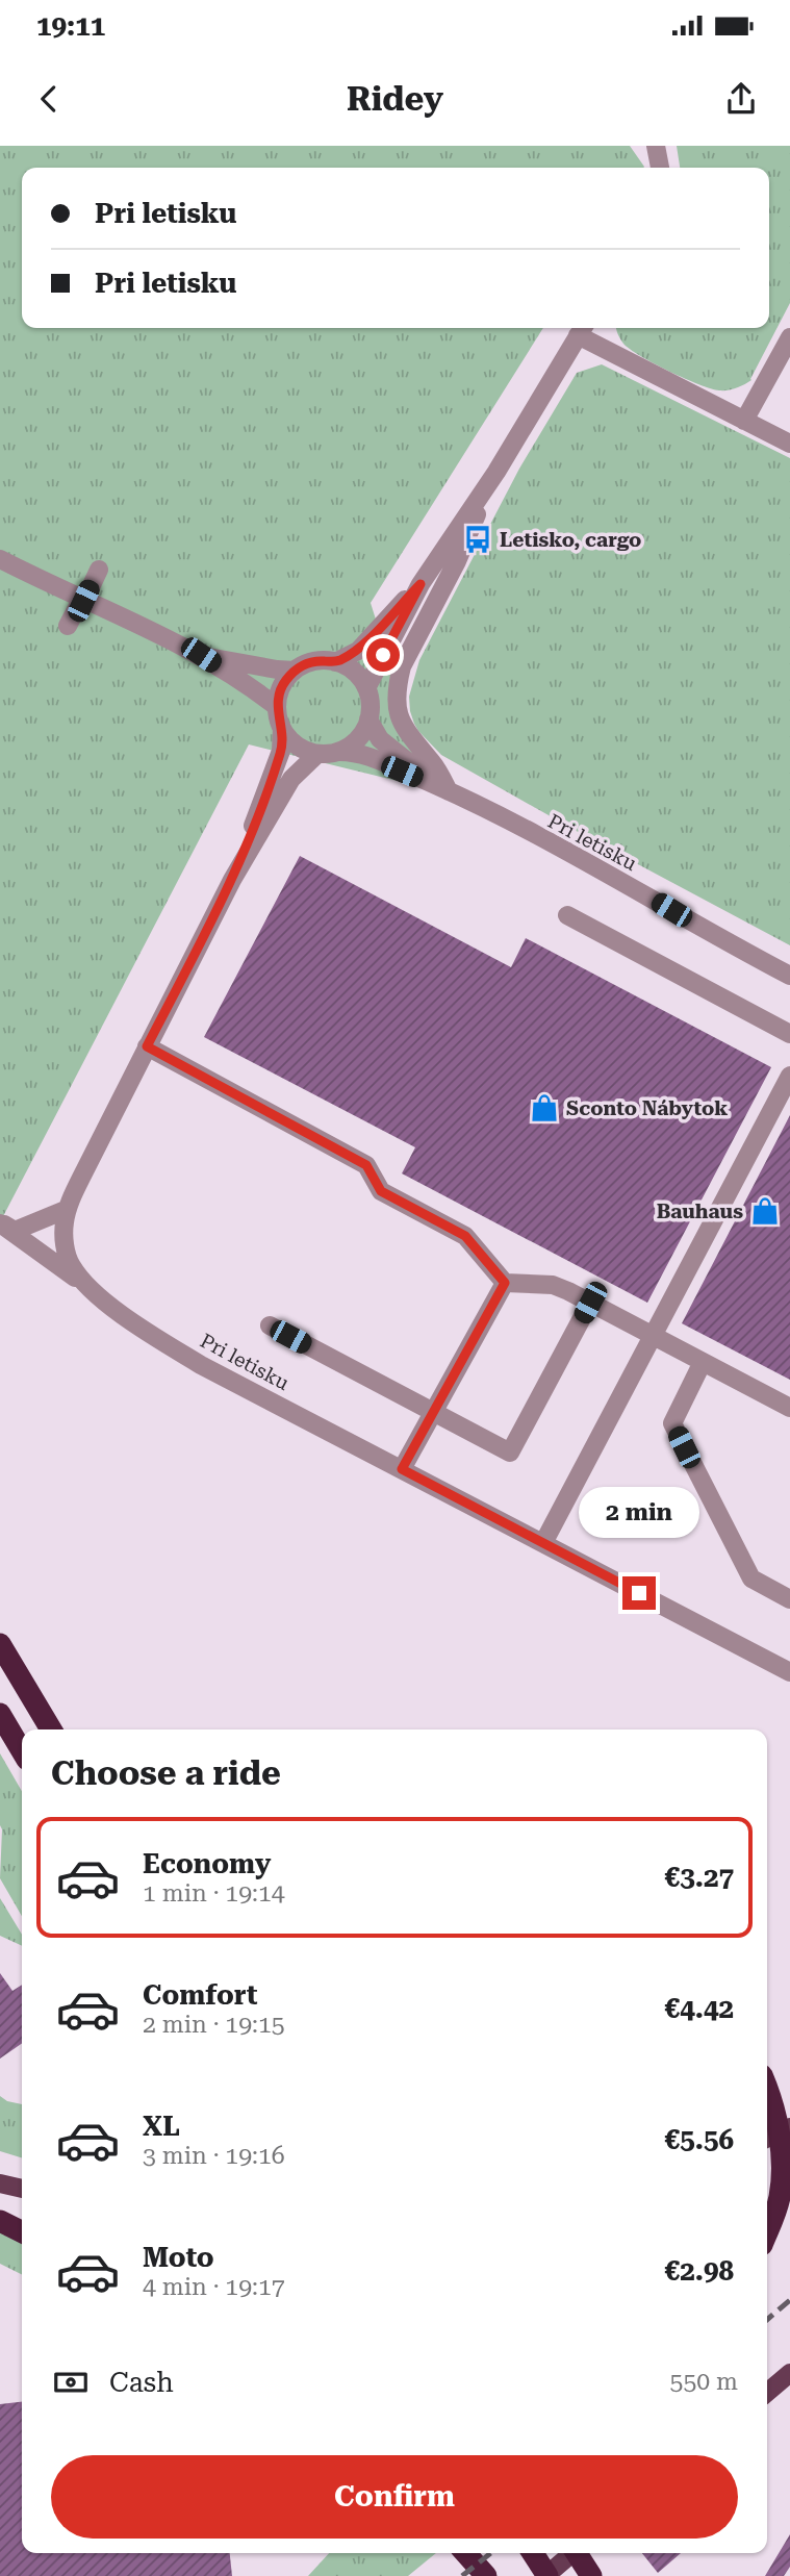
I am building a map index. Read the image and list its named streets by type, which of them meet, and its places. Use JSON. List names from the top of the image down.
{
  "streets": {
    "street": ["Pri letisku"]
  },
  "places": {
    "bus stop": ["Letisko, cargo"],
    "shop": ["Sconto Nábytok", "Bauhaus"]
  },
  "page": {
    "status": "19:11",
    "header": "Ridey",
    "banner": ["Pri letisku", "Pri letisku"],
    "bubble": "2 min",
    "heading": "Choose a ride",
    "list": [
      {
        "name": "Economy",
        "note": "1 min · 19:14",
        "value": "€3.27"
      },
      {
        "name": "Comfort",
        "note": "2 min · 19:15",
        "value": "€4.42"
      },
      {
        "name": "XL",
        "note": "3 min · 19:16",
        "value": "€5.56"
      },
      {
        "name": "Moto",
        "note": "4 min · 19:17",
        "value": "€2.98"
      }
    ],
    "pay": ["Cash", "550 m"],
    "buttons": "Confirm"
  }
}
